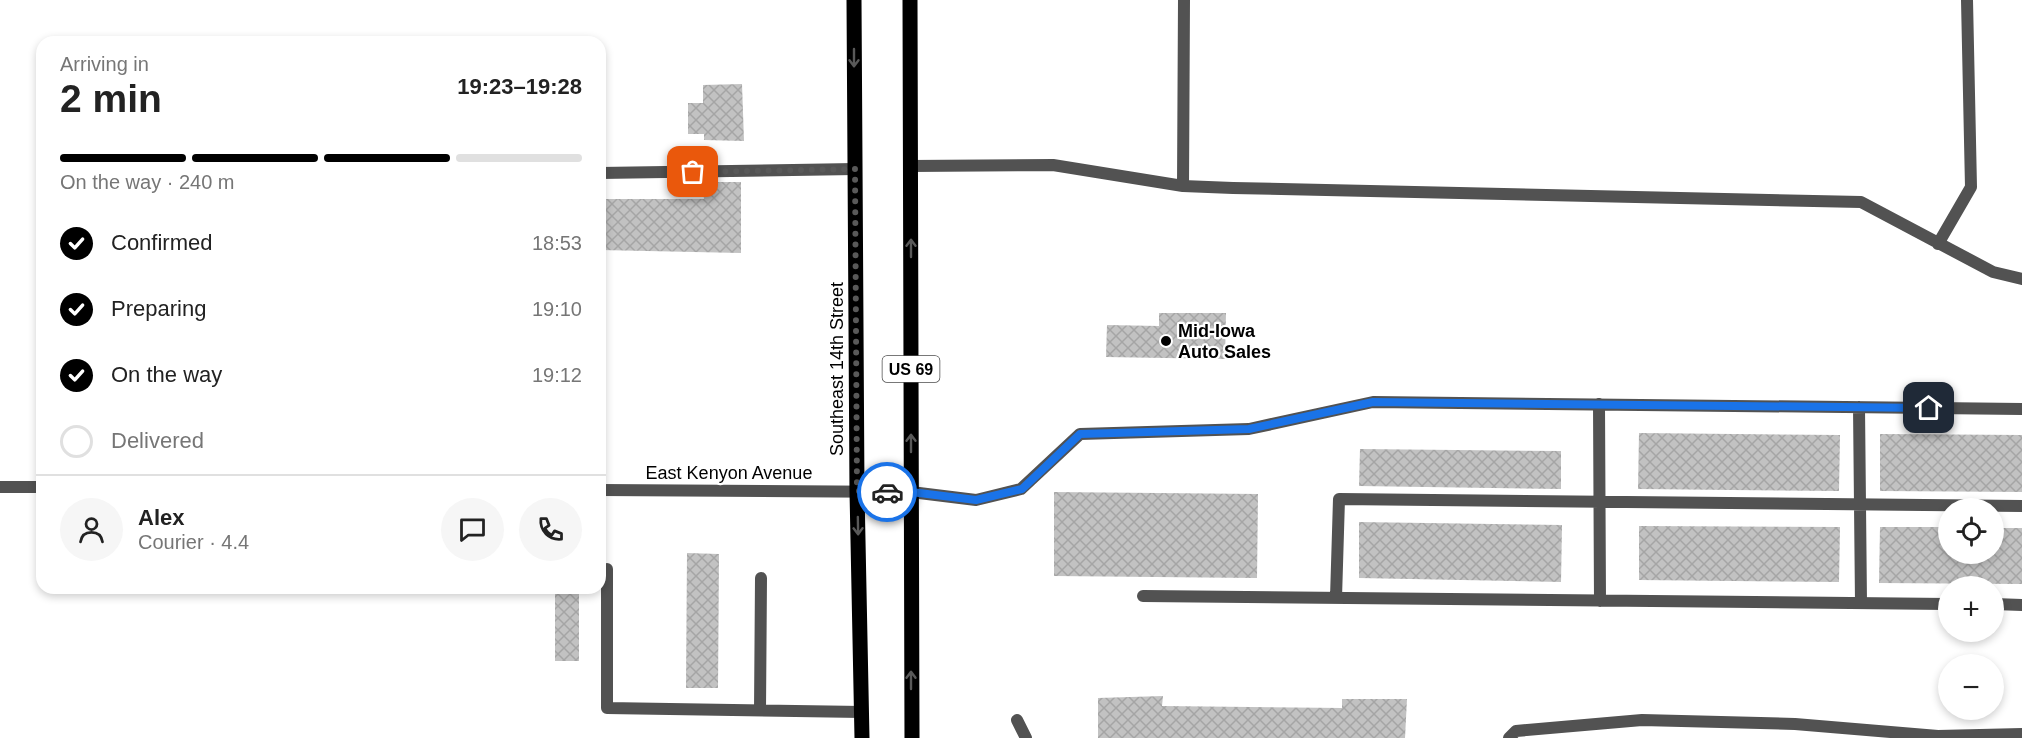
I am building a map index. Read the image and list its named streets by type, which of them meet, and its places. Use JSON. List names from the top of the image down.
{
  "streets": {
    "main road": ["Southeast 14th Street", "US 69"],
    "street": ["East Kenyon Avenue"]
  },
  "crossings": [
    ["Southeast 14th Street", "East Kenyon Avenue"],
    ["US 69", "East Kenyon Avenue"]
  ],
  "places": ["Mid-Iowa Auto Sales"],
  "page": {
    "heading": ["2 min", "Arriving in", "19:23–19:28"],
    "panel": ["Alex", "Courier · 4.4"],
    "bar": "On the way · 240 m",
    "list": [
      ["Confirmed", "18:53"],
      ["Preparing", "19:10"],
      ["On the way", "19:12"],
      "Delivered"
    ],
    "map_buttons": ["+", "−"]
  }
}
